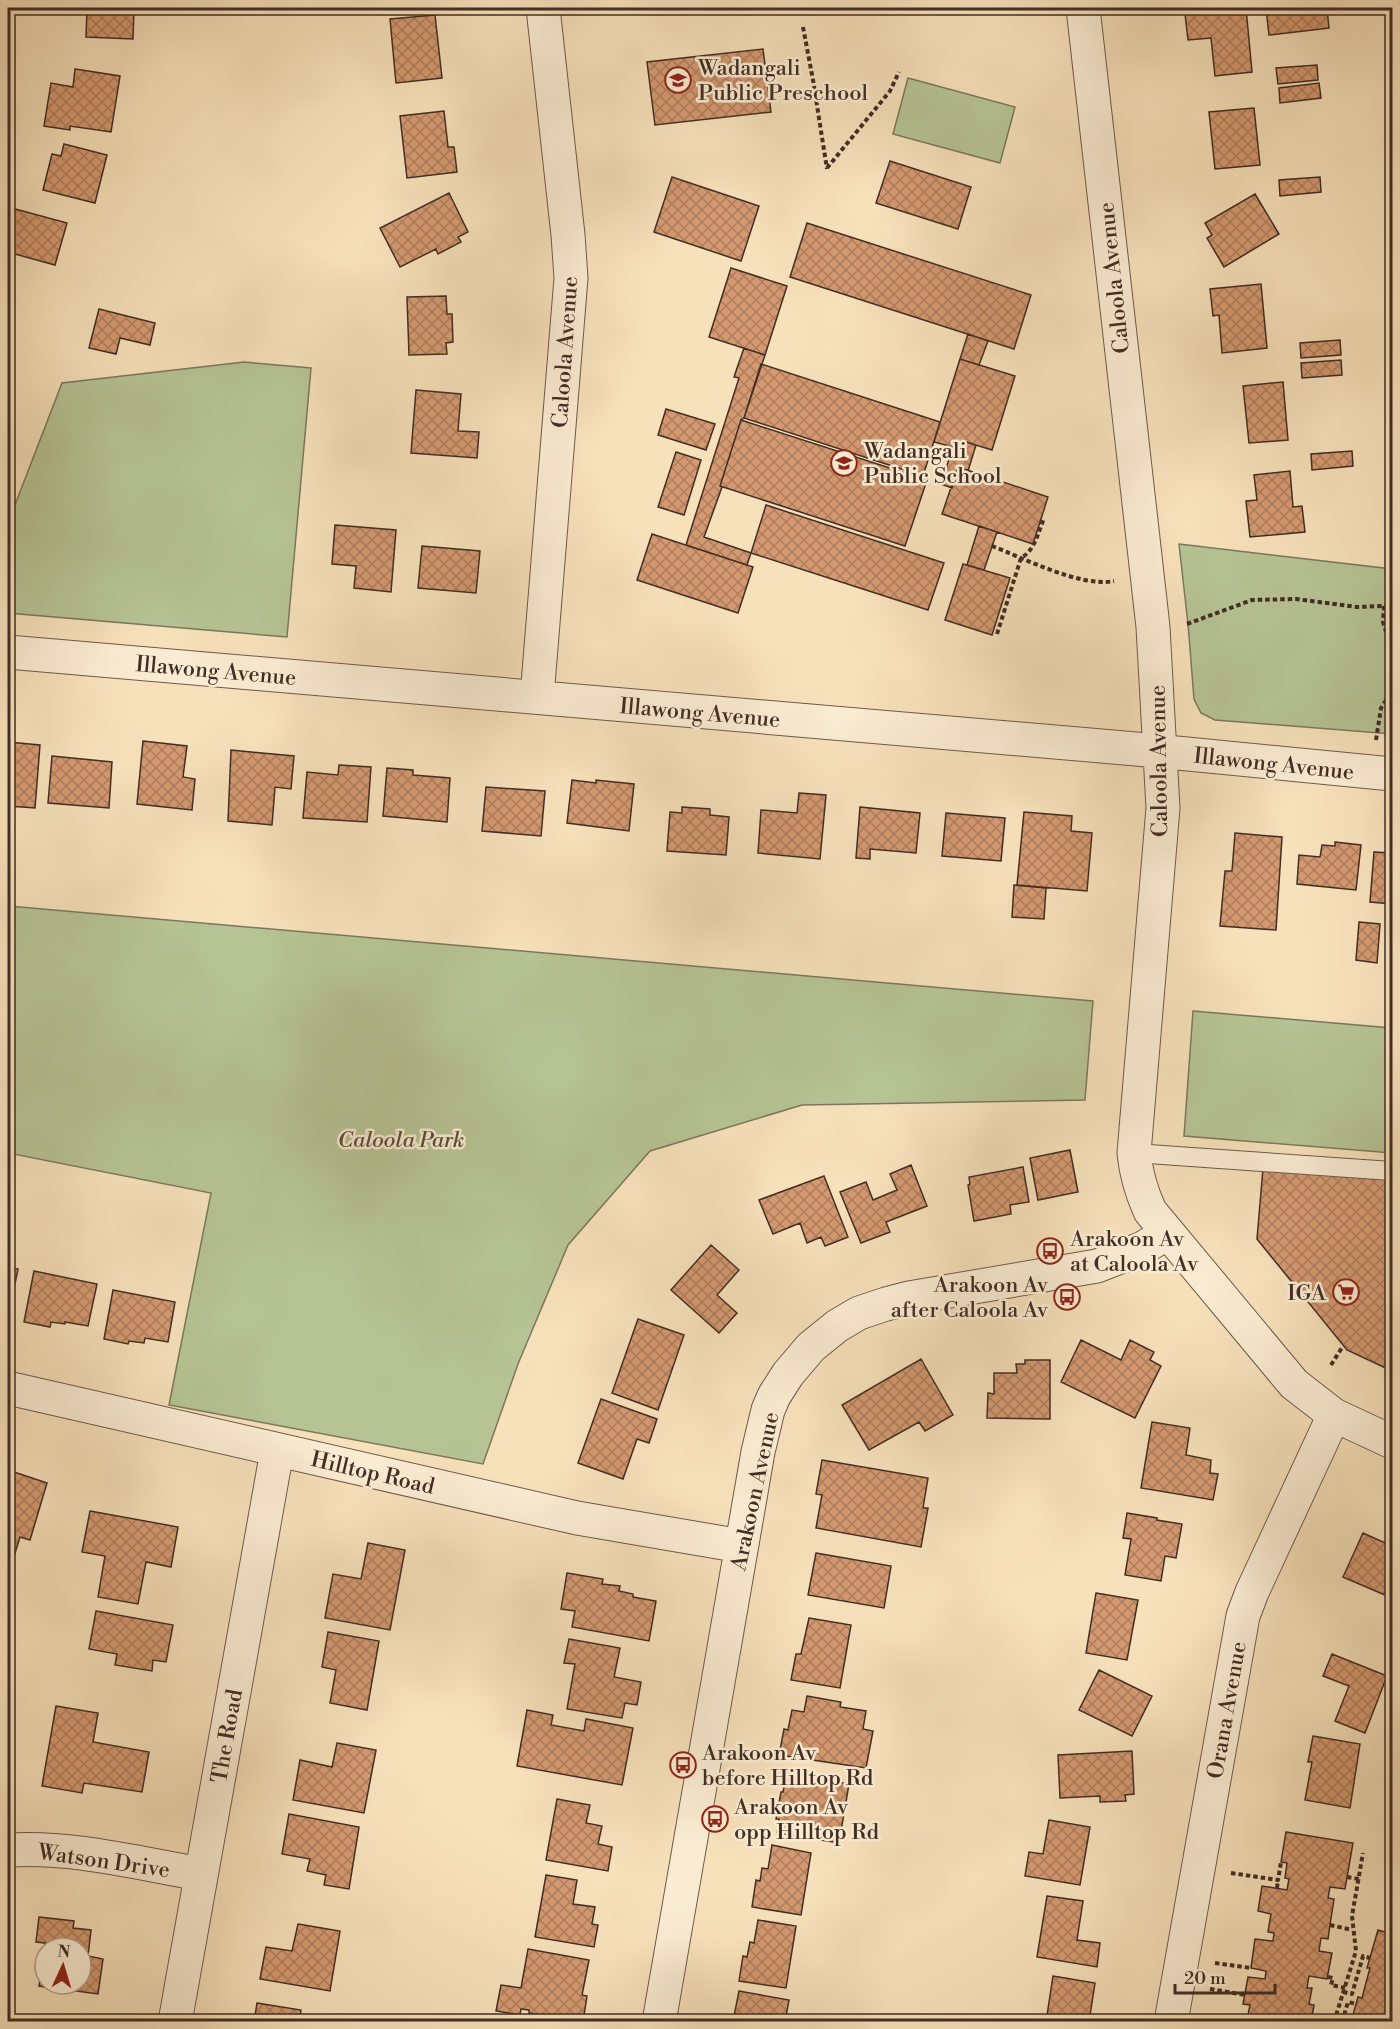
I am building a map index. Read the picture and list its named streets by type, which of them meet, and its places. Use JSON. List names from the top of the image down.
{
  "streets": {
    "street": [
      "Caloola Avenue",
      "Illawong Avenue",
      "Hilltop Road",
      "Arakoon Avenue",
      "Orana Avenue",
      "The Road",
      "Watson Drive"
    ]
  },
  "crossings": [
    ["Caloola Avenue", "Illawong Avenue"],
    ["Caloola Avenue", "Arakoon Avenue"],
    ["Caloola Avenue", "Orana Avenue"],
    ["Hilltop Road", "Arakoon Avenue"],
    ["Hilltop Road", "The Road"],
    ["The Road", "Watson Drive"]
  ],
  "parks": ["Caloola Park"],
  "places": {
    "school or university": ["Wadangali Public Preschool", "Wadangali Public School"],
    "bus stop": [
      "Arakoon Av at Caloola Av",
      "Arakoon Av after Caloola Av",
      "Arakoon Av before Hilltop Rd",
      "Arakoon Av opp Hilltop Rd"
    ],
    "supermarket": ["IGA"]
  },
  "scale_bar": "20 m",
  "north": "top"
}
